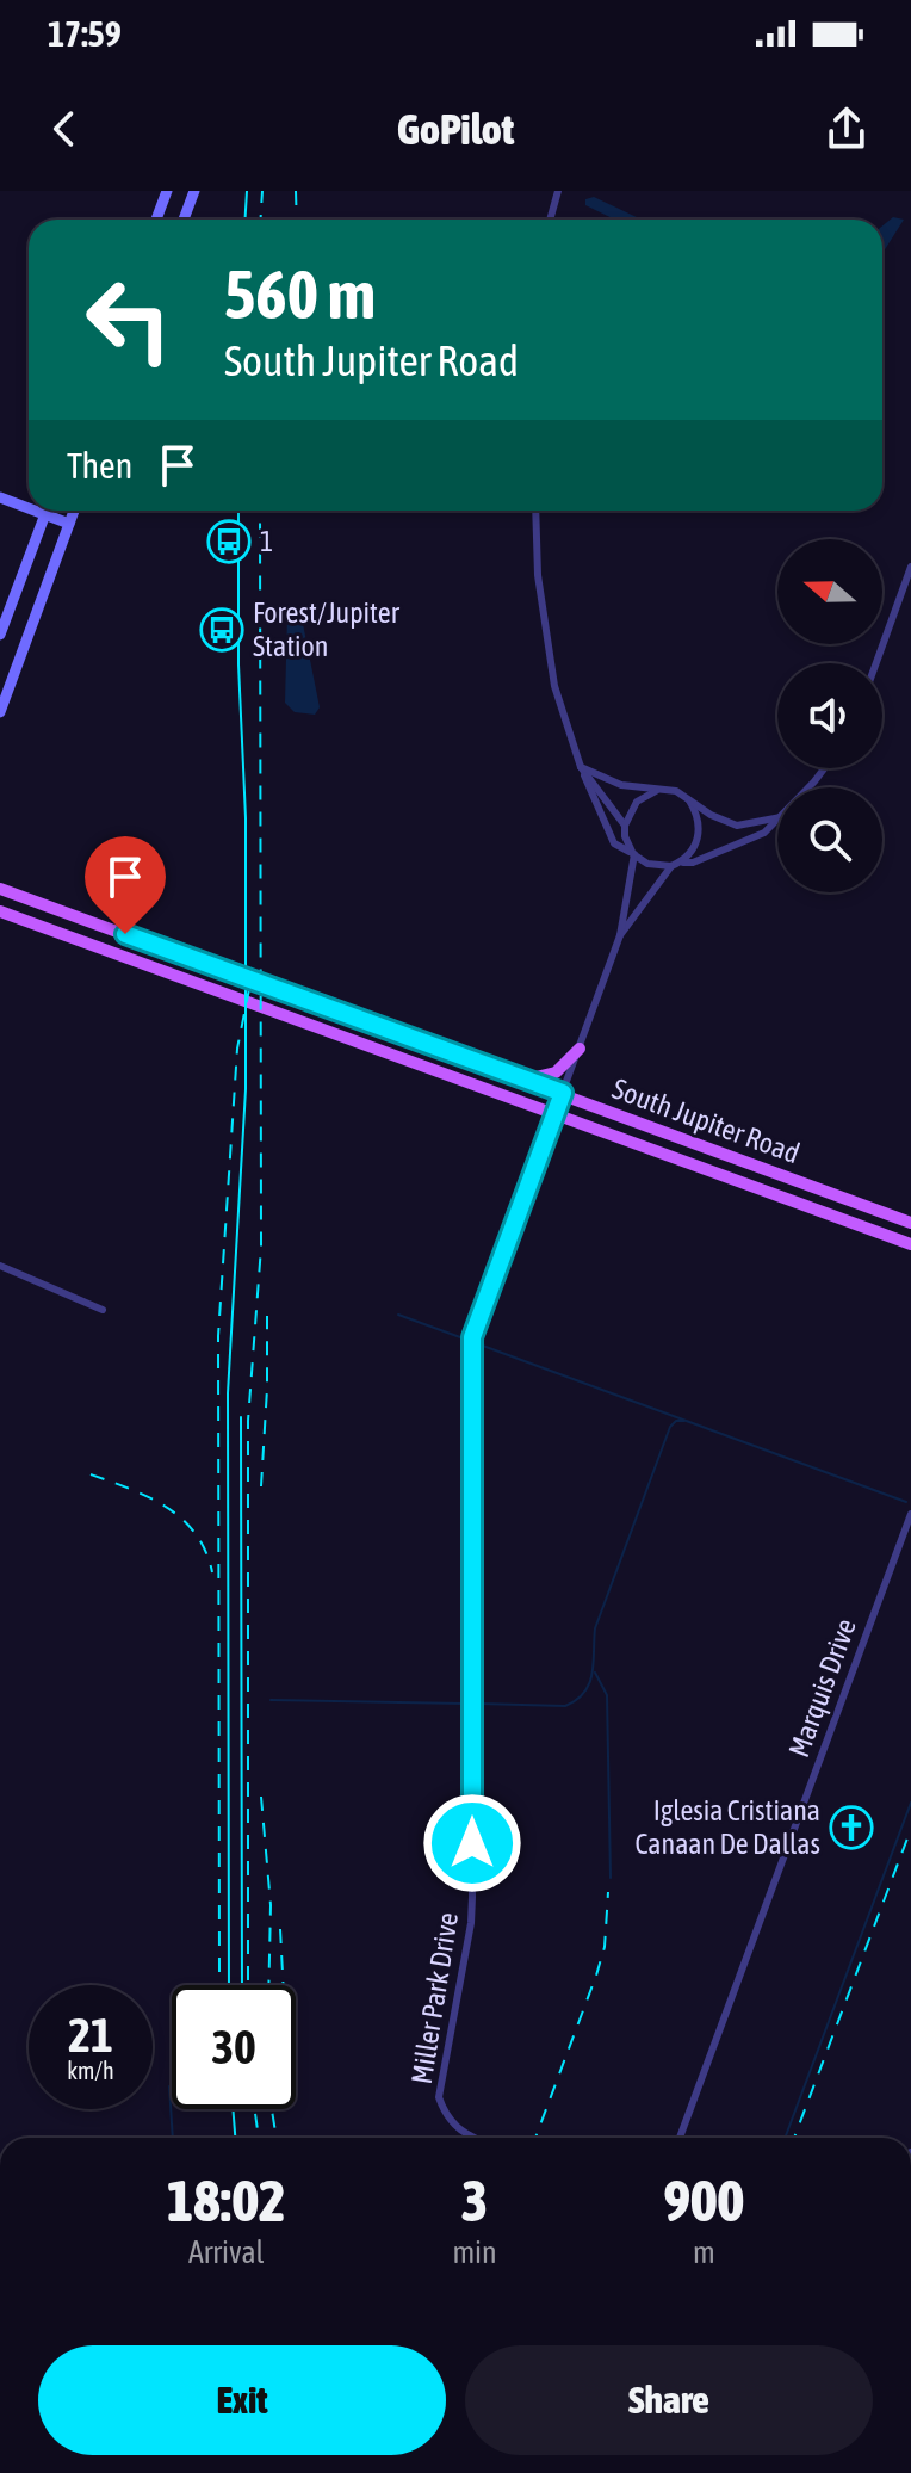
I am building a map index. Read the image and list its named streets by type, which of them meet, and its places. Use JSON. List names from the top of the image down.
{
  "streets": {
    "main road": ["South Jupiter Road"],
    "street": ["Marquis Drive", "Miller Park Drive"]
  },
  "crossings": [
    ["South Jupiter Road", "Miller Park Drive"]
  ],
  "places": {
    "bus stop": ["1", "Forest/Jupiter Station"],
    "church": ["Iglesia Cristiana Canaan De Dallas"]
  },
  "north": "left",
  "page": {
    "status": "17:59",
    "header": "GoPilot",
    "turn": ["560 m", "South Jupiter Road"],
    "then": "Then",
    "speed": "21 km/h",
    "limit": "30",
    "eta": [
      "18:02",
      "Arrival",
      "3",
      "min",
      "900",
      "m"
    ],
    "buttons": ["Exit", "Share"]
  }
}
